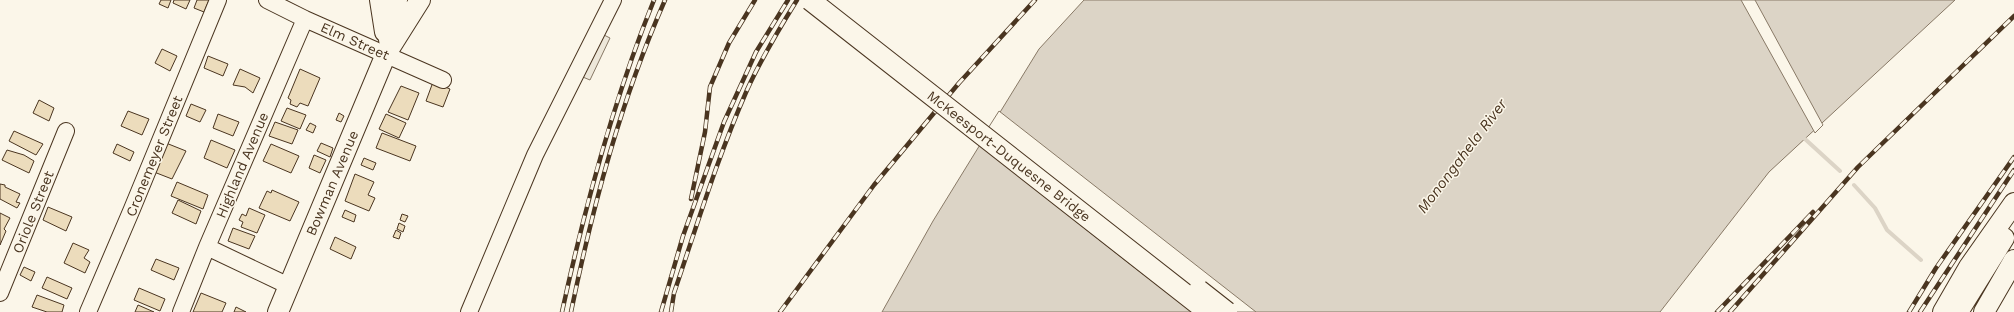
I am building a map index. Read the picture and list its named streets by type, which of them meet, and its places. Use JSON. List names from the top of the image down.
{
  "streets": {
    "main road": ["McKeesport-Duquesne Bridge", "Bowman Avenue"],
    "street": [
      "Elm Street",
      "Cronemeyer Street",
      "Highland Avenue",
      "Oriole Street"
    ]
  },
  "crossings": [
    ["Elm Street", "Highland Avenue"],
    ["Elm Street", "Bowman Avenue"]
  ],
  "water": ["Monongahela River"]
}
